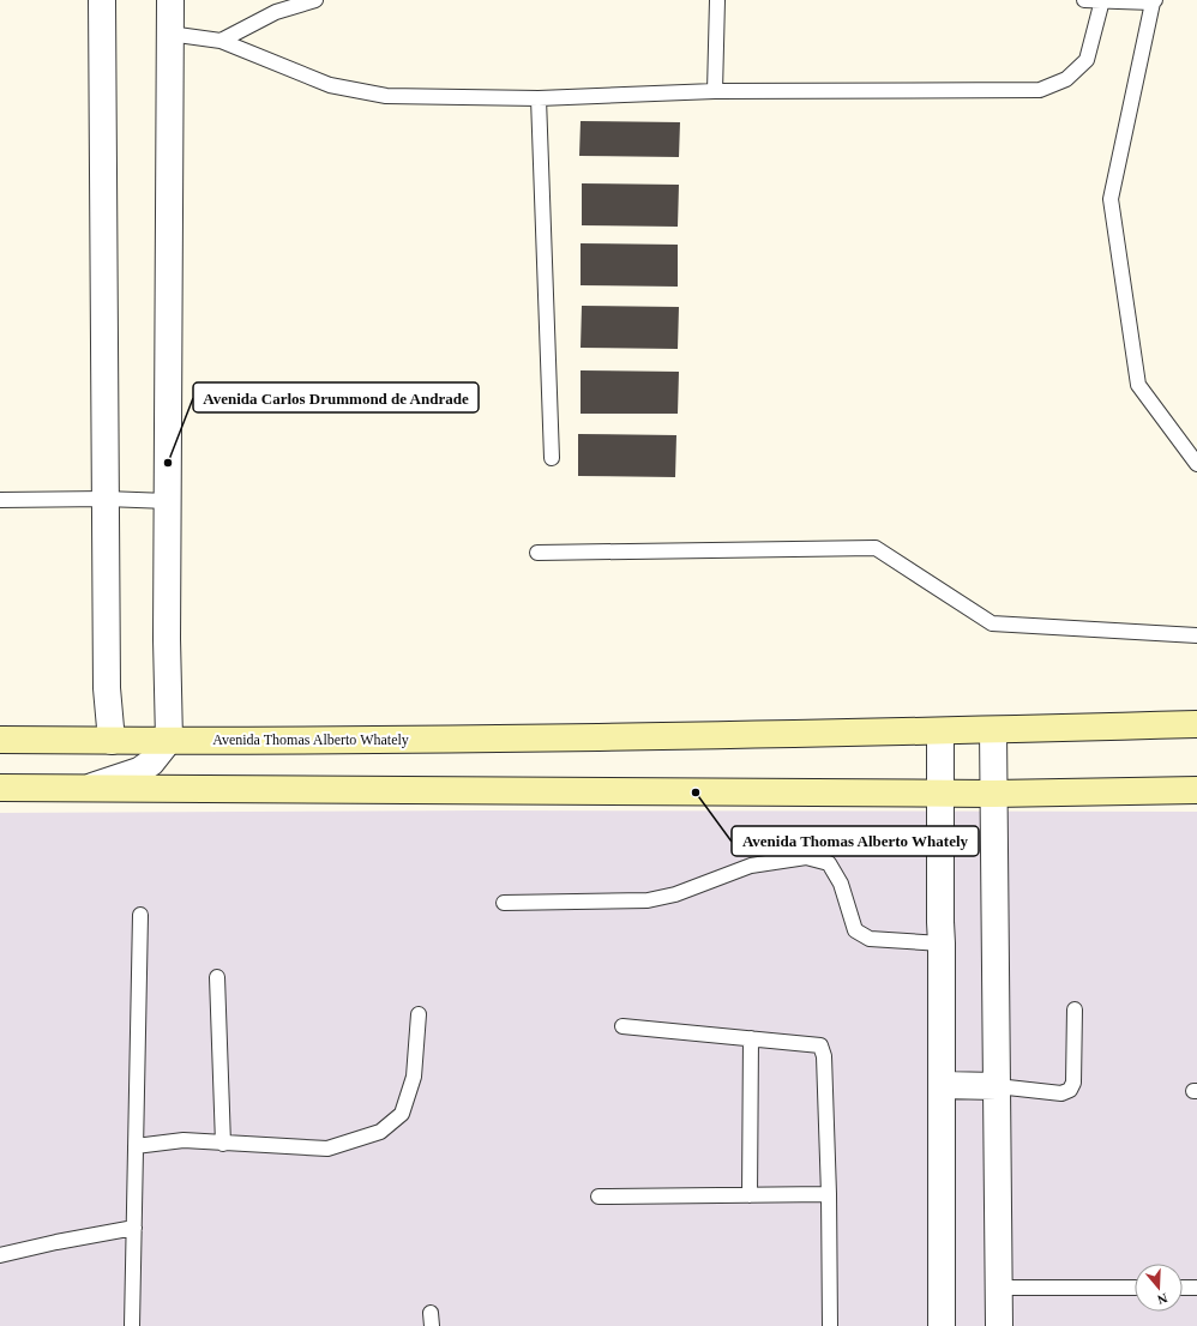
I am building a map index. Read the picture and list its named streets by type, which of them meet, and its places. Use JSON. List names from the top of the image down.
{
  "streets": {
    "main road": ["Avenida Thomas Alberto Whately"]
  },
  "places": ["Avenida Carlos Drummond de Andrade", "Avenida Thomas Alberto Whately"],
  "north": "bottom"
}
